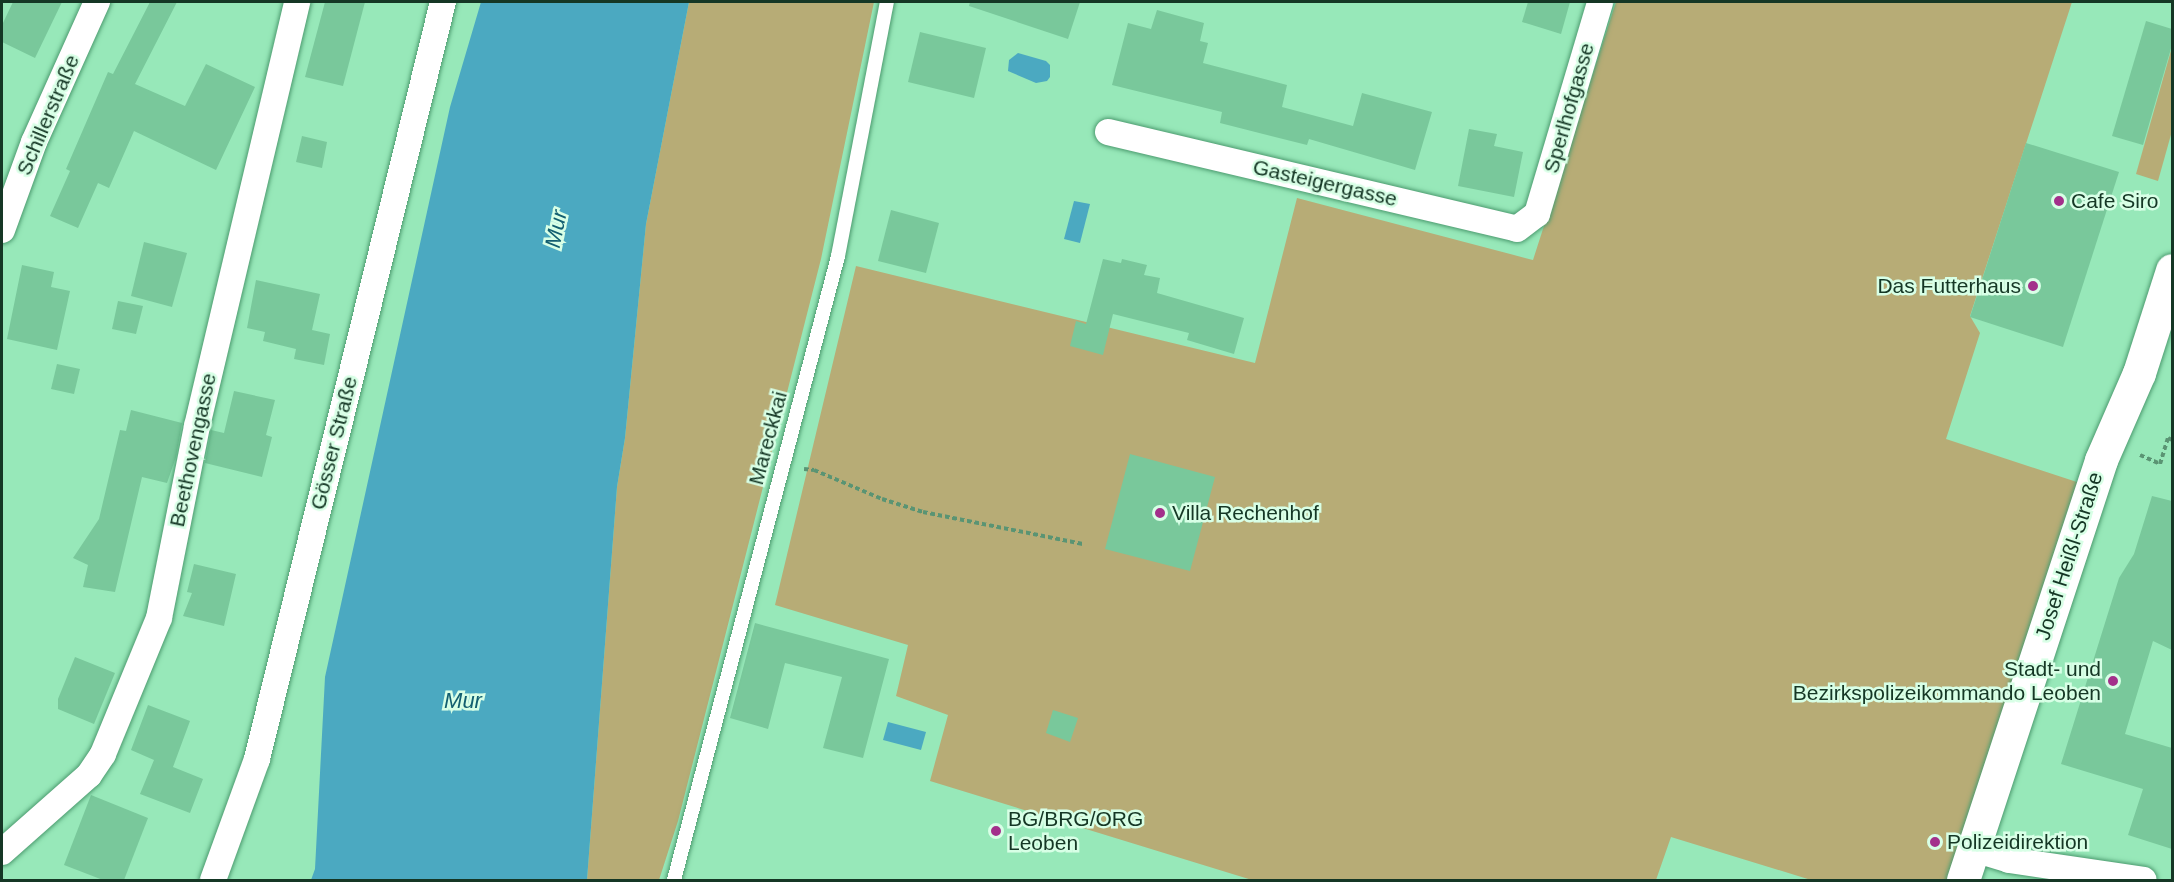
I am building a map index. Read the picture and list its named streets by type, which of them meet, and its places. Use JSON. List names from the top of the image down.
{
  "streets": {
    "main road": ["Josef Heißl-Straße"],
    "street": [
      "Sperlhofgasse",
      "Schillerstraße",
      "Gasteigergasse",
      "Gösser Straße",
      "Beethovengasse"
    ],
    "lane": ["Mareckkai"]
  },
  "crossings": [
    ["Sperlhofgasse", "Gasteigergasse"]
  ],
  "water": ["Mur"],
  "places": [
    "Cafe Siro",
    "Das Futterhaus",
    "Villa Rechenhof",
    "Stadt- und Bezirkspolizeikommando Leoben",
    "BG/BRG/ORG Leoben",
    "Polizeidirektion"
  ]
}
